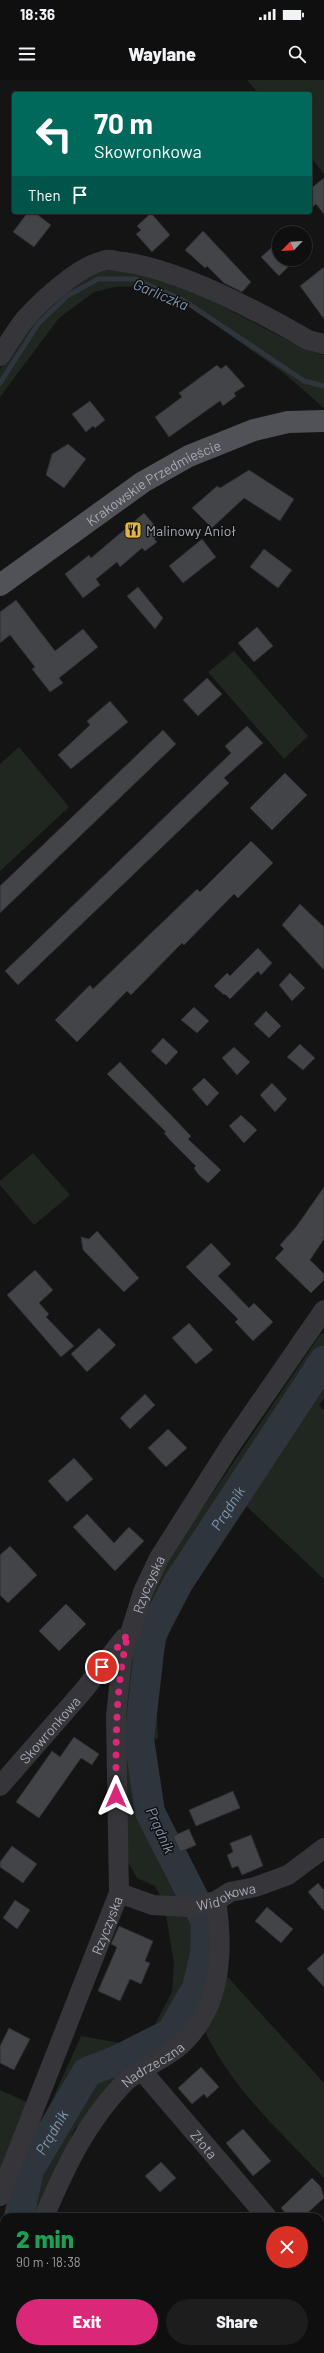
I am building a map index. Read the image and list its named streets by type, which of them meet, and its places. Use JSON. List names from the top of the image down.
{
  "streets": {
    "main road": ["Krakowskie Przedmieście"],
    "street": [
      "Rzyczyska",
      "Skowronkowa",
      "Widokowa",
      "Nadrzeczna",
      "Złota"
    ]
  },
  "crossings": [
    ["Rzyczyska", "Skowronkowa"],
    ["Rzyczyska", "Widokowa"],
    ["Widokowa", "Nadrzeczna"],
    ["Nadrzeczna", "Złota"]
  ],
  "water": ["Garliczka", "Prądnik"],
  "places": {
    "restaurant": ["Malinowy Anioł"]
  },
  "north": "bottom left",
  "page": {
    "status": "18:36",
    "header": "Waylane",
    "turn": ["70 m", "Skowronkowa"],
    "then": "Then",
    "heading": ["2 min", "90 m · 18:38"],
    "buttons": ["Exit", "Share"]
  }
}
